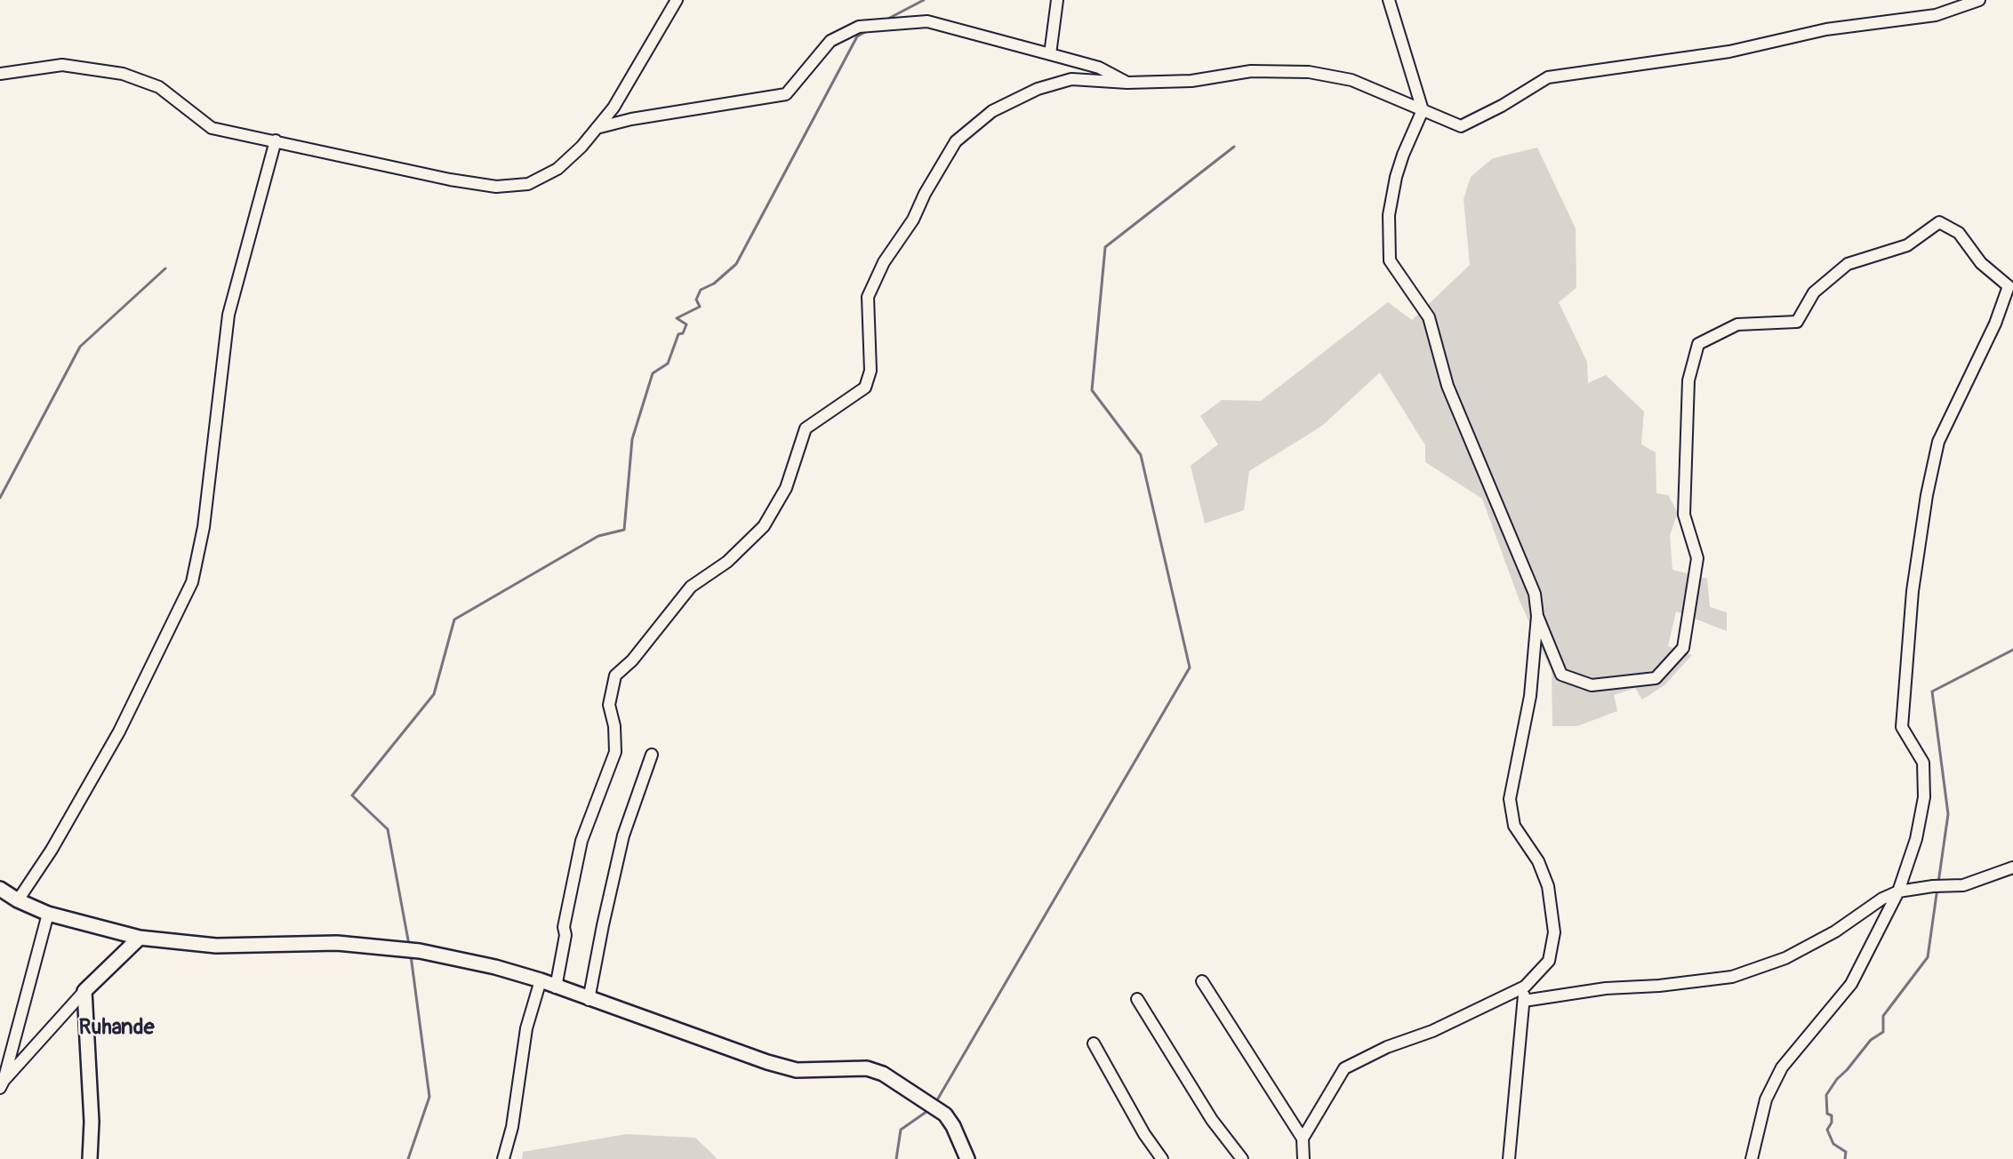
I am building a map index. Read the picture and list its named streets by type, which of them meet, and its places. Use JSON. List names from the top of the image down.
{
  "districts": ["Ruhande"]
}
